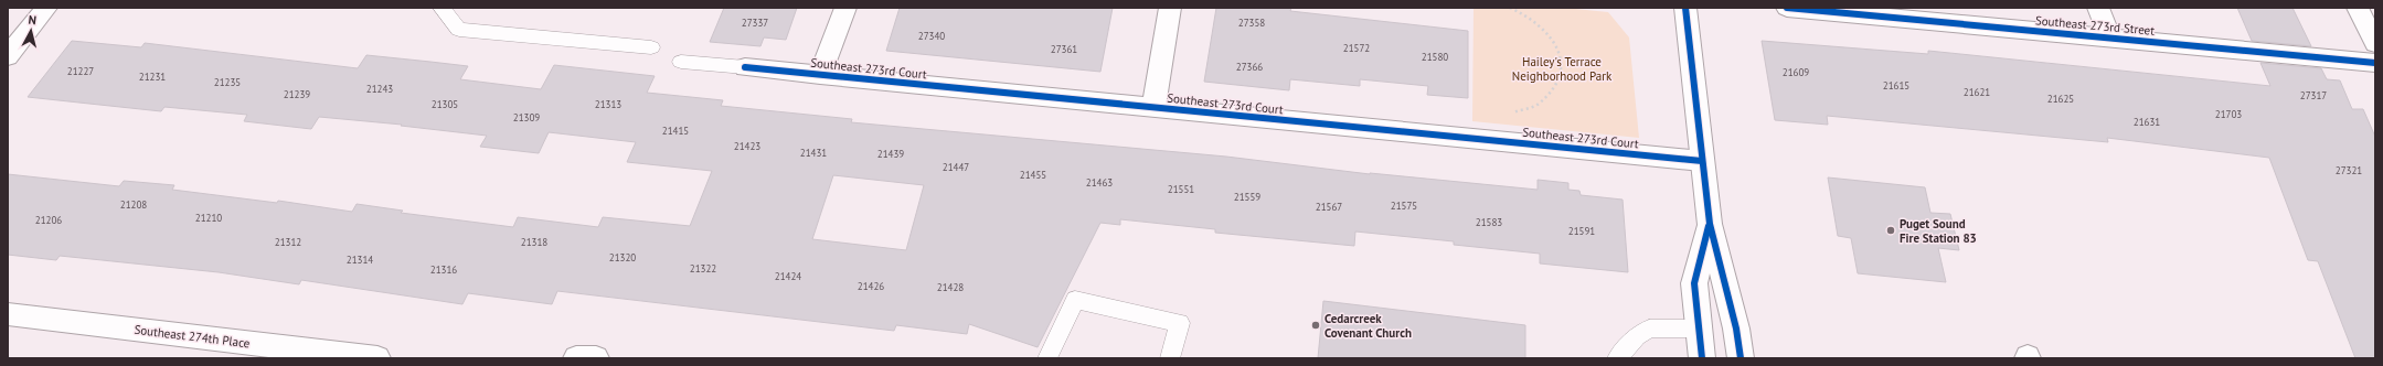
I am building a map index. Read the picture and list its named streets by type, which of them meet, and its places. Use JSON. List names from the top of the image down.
{
  "streets": {
    "street": ["Southeast 273rd Street", "Southeast 273rd Court", "Southeast 274th Place"]
  },
  "parks": ["Hailey's Terrace Neighborhood Park"],
  "places": ["Puget Sound Fire Station 83", "Cedarcreek Covenant Church"],
  "house_numbers": [
    "27337",
    "27358",
    "27340",
    "21572",
    "27361",
    "21580",
    "27366",
    "21227",
    "21609",
    "21231",
    "21235",
    "21615",
    "21243",
    "21621",
    "21239",
    "27317",
    "21625",
    "21305",
    "21313",
    "21703",
    "21309",
    "21631",
    "21415",
    "21423",
    "21431",
    "21439",
    "21447",
    "27321",
    "21455",
    "21463",
    "21551",
    "21559",
    "21208",
    "21575",
    "21567",
    "21210",
    "21206",
    "21583",
    "21591",
    "21312",
    "21318",
    "21320",
    "21314",
    "21322",
    "21316",
    "21424",
    "21426",
    "21428"
  ],
  "north": "top"
}
